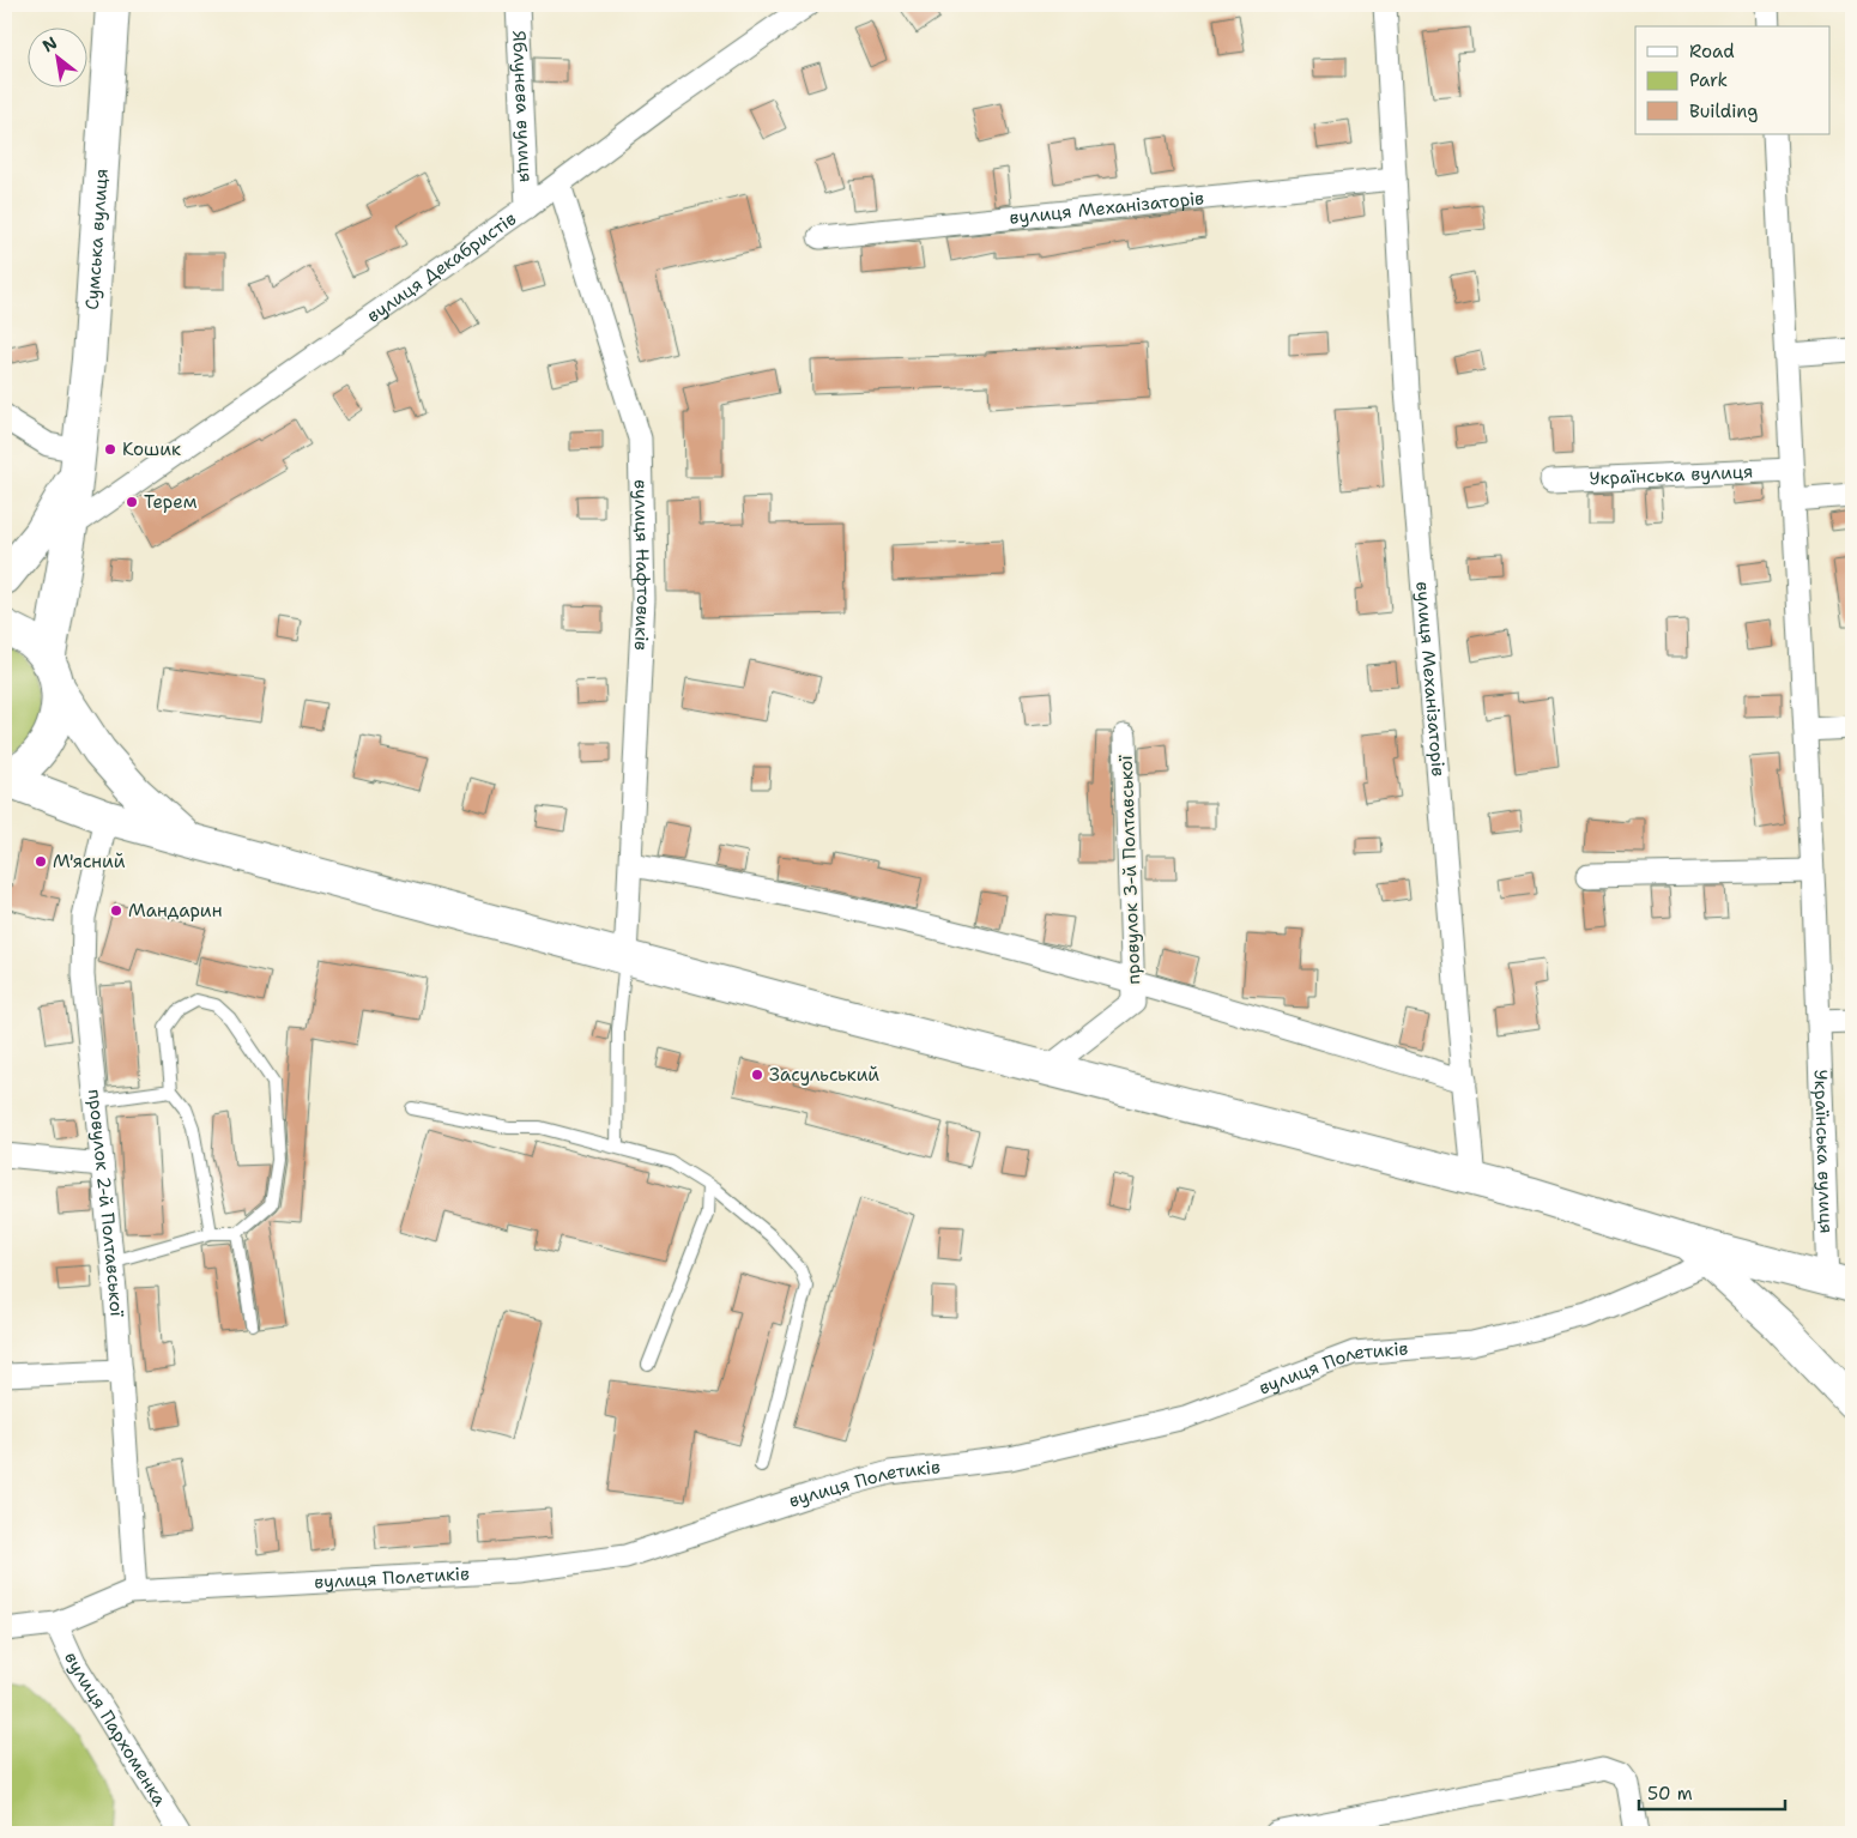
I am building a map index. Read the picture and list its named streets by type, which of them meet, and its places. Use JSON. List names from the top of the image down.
{
  "streets": {
    "main road": ["Сумська вулиця"],
    "street": [
      "Яблунева вулиця",
      "вулиця Механізаторів",
      "вулиця Декабристів",
      "Українська вулиця",
      "вулиця Нафтовиків",
      "провулок 3-й Полтавської",
      "провулок 2-й Полтавської",
      "вулиця Полетиків",
      "вулиця Пархоменка"
    ]
  },
  "crossings": [
    ["Яблунева вулиця", "вулиця Декабристів"],
    ["Сумська вулиця", "вулиця Декабристів"],
    ["вулиця Декабристів", "вулиця Нафтовиків"],
    ["провулок 2-й Полтавської", "вулиця Полетиків"],
    ["вулиця Полетиків", "вулиця Пархоменка"]
  ],
  "places": [
    "Кошик",
    "Терем",
    "М'ясний",
    "Мандарин",
    "Засульський"
  ],
  "legend": ["Road", "Park", "Building"],
  "scale_bar": "50 m",
  "north": "top left"
}
